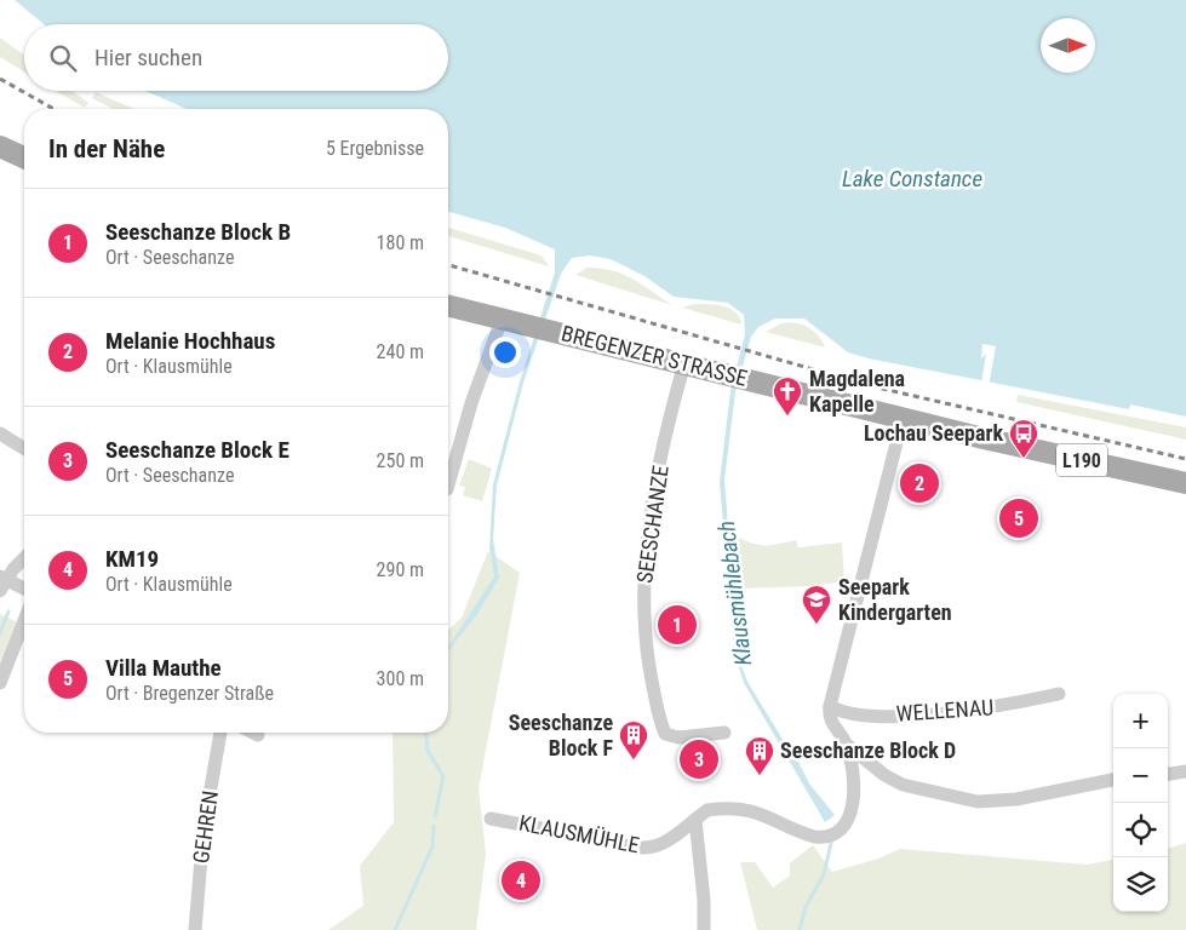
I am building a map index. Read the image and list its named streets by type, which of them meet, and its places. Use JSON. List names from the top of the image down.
{
  "streets": {
    "main road": ["BREGENZER STRASSE", "L190"],
    "street": [
      "SEESCHANZE",
      "WELLENAU",
      "GEHREN",
      "KLAUSMÜHLE"
    ]
  },
  "crossings": [
    ["BREGENZER STRASSE", "SEESCHANZE"],
    ["WELLENAU", "KLAUSMÜHLE"]
  ],
  "water": ["Lake Constance", "Klausmühlebach"],
  "places": {
    "church": ["Magdalena Kapelle"],
    "bus stop": ["Lochau Seepark"],
    "school or university": ["Seepark Kindergarten"],
    "building": ["Seeschanze Block F", "Seeschanze Block D"]
  },
  "north": "right",
  "page": {
    "search": "Hier suchen",
    "heading": ["In der Nähe", "5 Ergebnisse"],
    "list": [
      {
        "mark": "1",
        "name": "Seeschanze Block B",
        "note": "Ort · Seeschanze",
        "value": "180 m"
      },
      {
        "mark": "2",
        "name": "Melanie Hochhaus",
        "note": "Ort · Klausmühle",
        "value": "240 m"
      },
      {
        "mark": "3",
        "name": "Seeschanze Block E",
        "note": "Ort · Seeschanze",
        "value": "250 m"
      },
      {
        "mark": "4",
        "name": "KM19",
        "note": "Ort · Klausmühle",
        "value": "290 m"
      },
      {
        "mark": "5",
        "name": "Villa Mauthe",
        "note": "Ort · Bregenzer Straße",
        "value": "300 m"
      }
    ],
    "pins": [
      "2",
      "5",
      "1",
      "3",
      "4"
    ],
    "map_buttons": ["+", "−"]
  }
}
